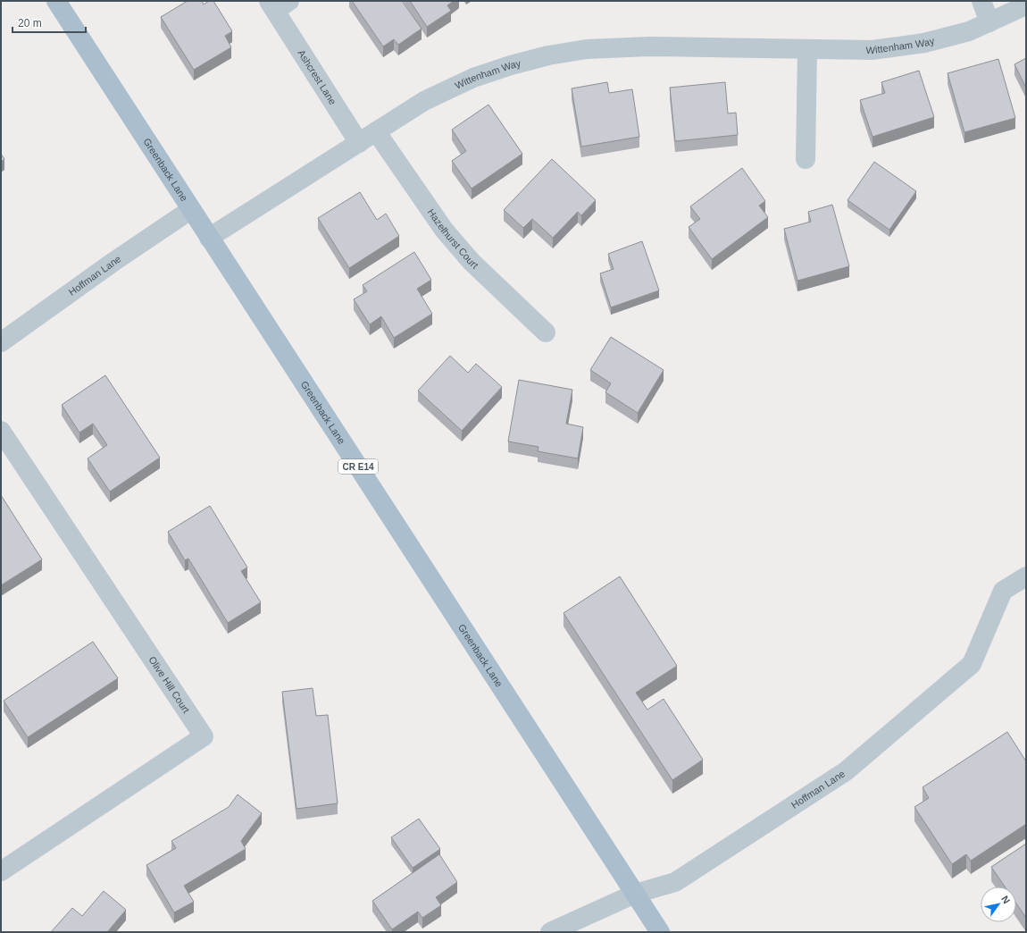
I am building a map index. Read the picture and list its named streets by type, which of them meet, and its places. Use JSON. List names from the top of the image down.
{
  "streets": {
    "main road": ["Greenback Lane", "CR E14"],
    "street": [
      "Wittenham Way",
      "Ashcrest Lane",
      "Hazelhurst Court",
      "Hoffman Lane",
      "Olive Hill Court"
    ]
  },
  "crossings": [
    ["Wittenham Way", "Ashcrest Lane"],
    ["Wittenham Way", "Greenback Lane"],
    ["Wittenham Way", "Hazelhurst Court"],
    ["Greenback Lane", "Hoffman Lane"]
  ],
  "scale_bar": "20 m",
  "north": "top right"
}
